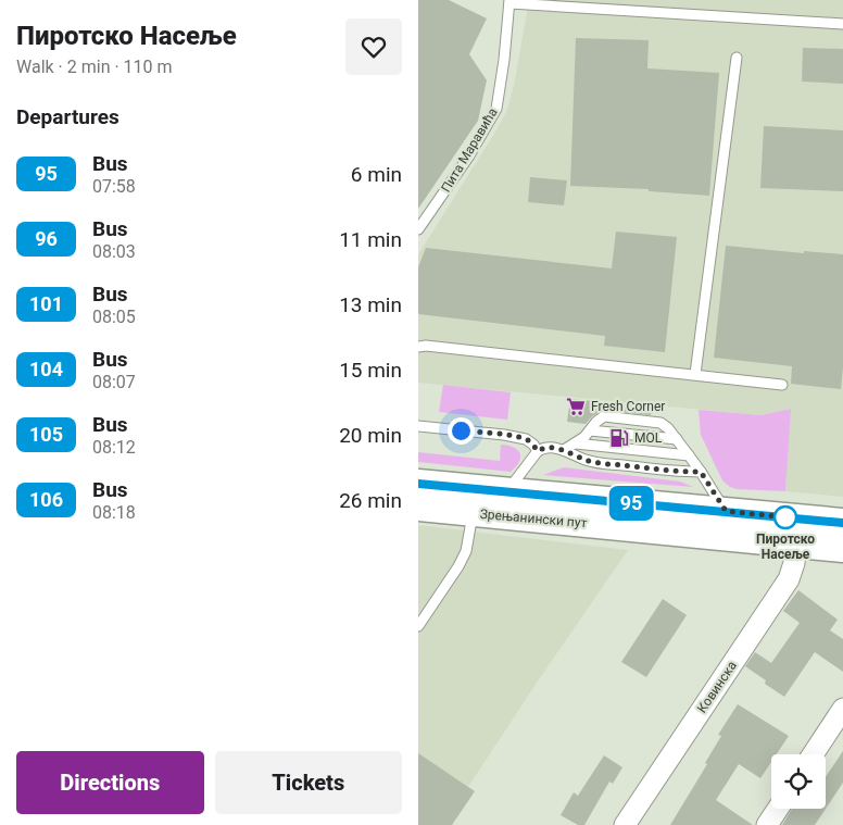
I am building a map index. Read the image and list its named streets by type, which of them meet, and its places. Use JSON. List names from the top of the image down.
{
  "streets": {
    "main road": ["Зрењанински пут"],
    "street": ["Ковинска"],
    "lane": ["Пита Маравића"]
  },
  "crossings": [
    ["Зрењанински пут", "Ковинска"]
  ],
  "places": {
    "supermarket": ["Fresh Corner"],
    "fuel station": ["MOL"],
    "other": ["Пиротско Насеље"]
  },
  "lines": ["bus line 95"],
  "page": {
    "heading": [
      ["Пиротско Насеље", "Walk · 2 min · 110 m"],
      "Departures"
    ],
    "on_map": "95",
    "list": [
      {
        "mark": "95",
        "name": "Bus",
        "note": "07:58",
        "value": "6 min"
      },
      {
        "mark": "96",
        "name": "Bus",
        "note": "08:03",
        "value": "11 min"
      },
      {
        "mark": "101",
        "name": "Bus",
        "note": "08:05",
        "value": "13 min"
      },
      {
        "mark": "104",
        "name": "Bus",
        "note": "08:07",
        "value": "15 min"
      },
      {
        "mark": "105",
        "name": "Bus",
        "note": "08:12",
        "value": "20 min"
      },
      {
        "mark": "106",
        "name": "Bus",
        "note": "08:18",
        "value": "26 min"
      }
    ],
    "buttons": ["Directions", "Tickets"]
  }
}
